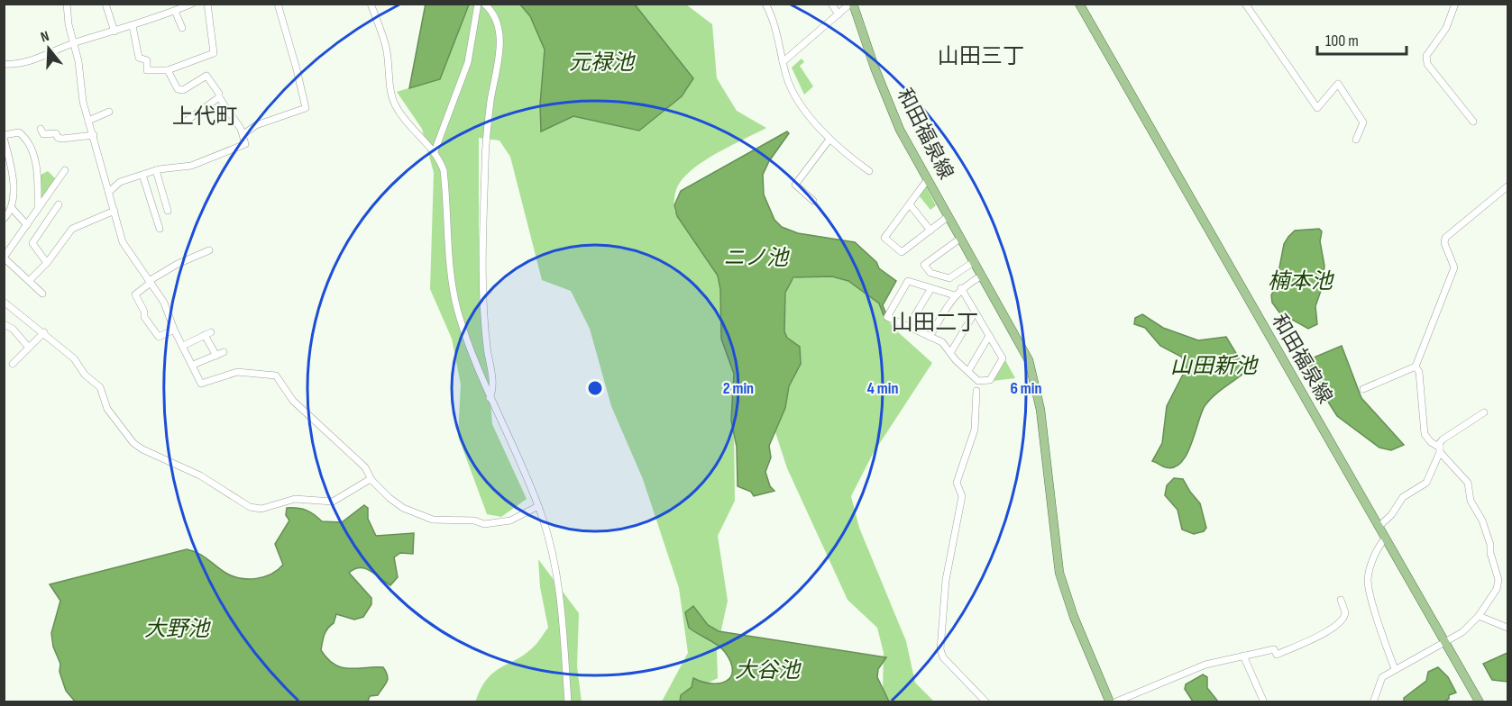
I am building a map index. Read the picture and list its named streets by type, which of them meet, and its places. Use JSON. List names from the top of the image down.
{
  "streets": {
    "main road": ["和田福泉線"]
  },
  "districts": ["山田三丁", "上代町", "山田二丁"],
  "water": [
    "元禄池",
    "ニノ池",
    "楠本池",
    "山田新池",
    "大野池",
    "大谷池"
  ],
  "scale_bar": "100 m",
  "north": "top",
  "rings": ["2 min", "4 min", "6 min"]
}
